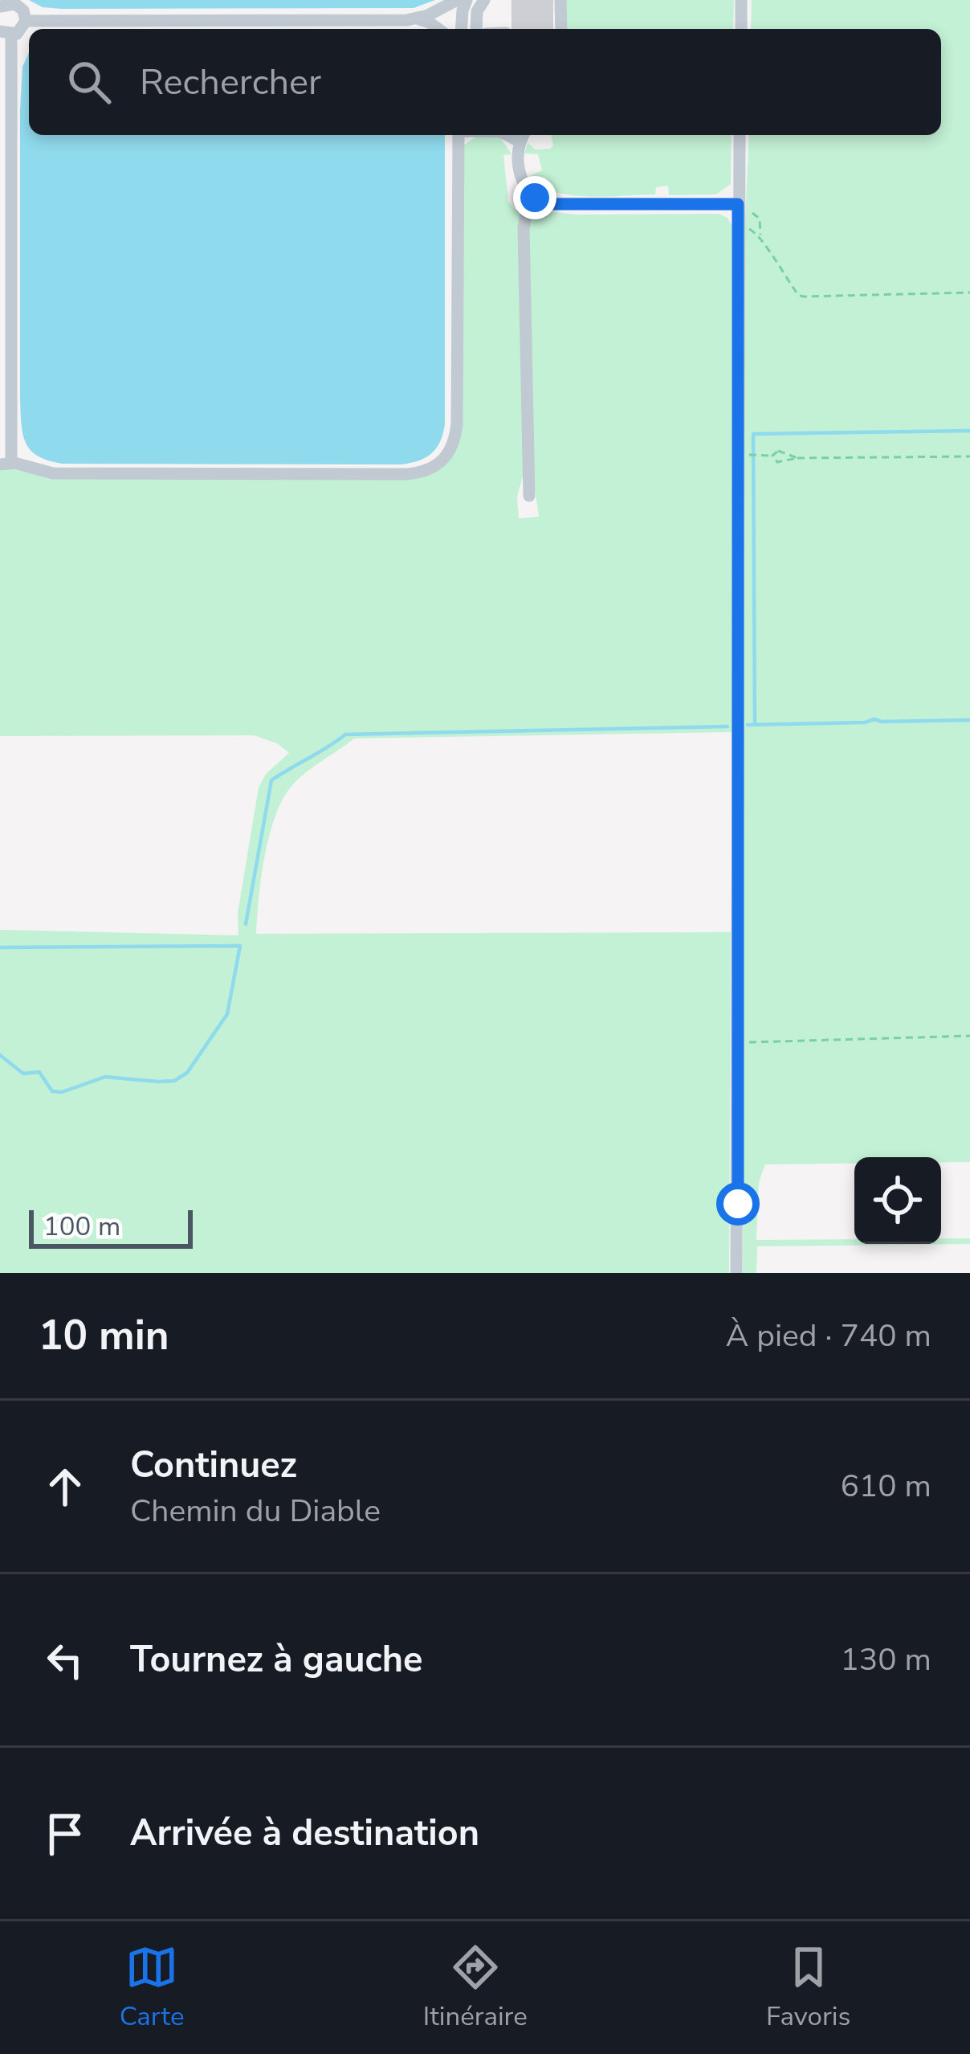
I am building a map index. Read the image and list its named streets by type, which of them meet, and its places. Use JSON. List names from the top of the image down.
{
  "scale_bar": "100 m",
  "page": {
    "search": "Rechercher",
    "scale": "100 m",
    "heading": ["10 min", "À pied · 740 m"],
    "list": [
      ["Continuez", "Chemin du Diable", "610 m"],
      ["Tournez à gauche", "130 m"],
      "Arrivée à destination"
    ],
    "nav": ["Carte", "Itinéraire", "Favoris"]
  }
}
